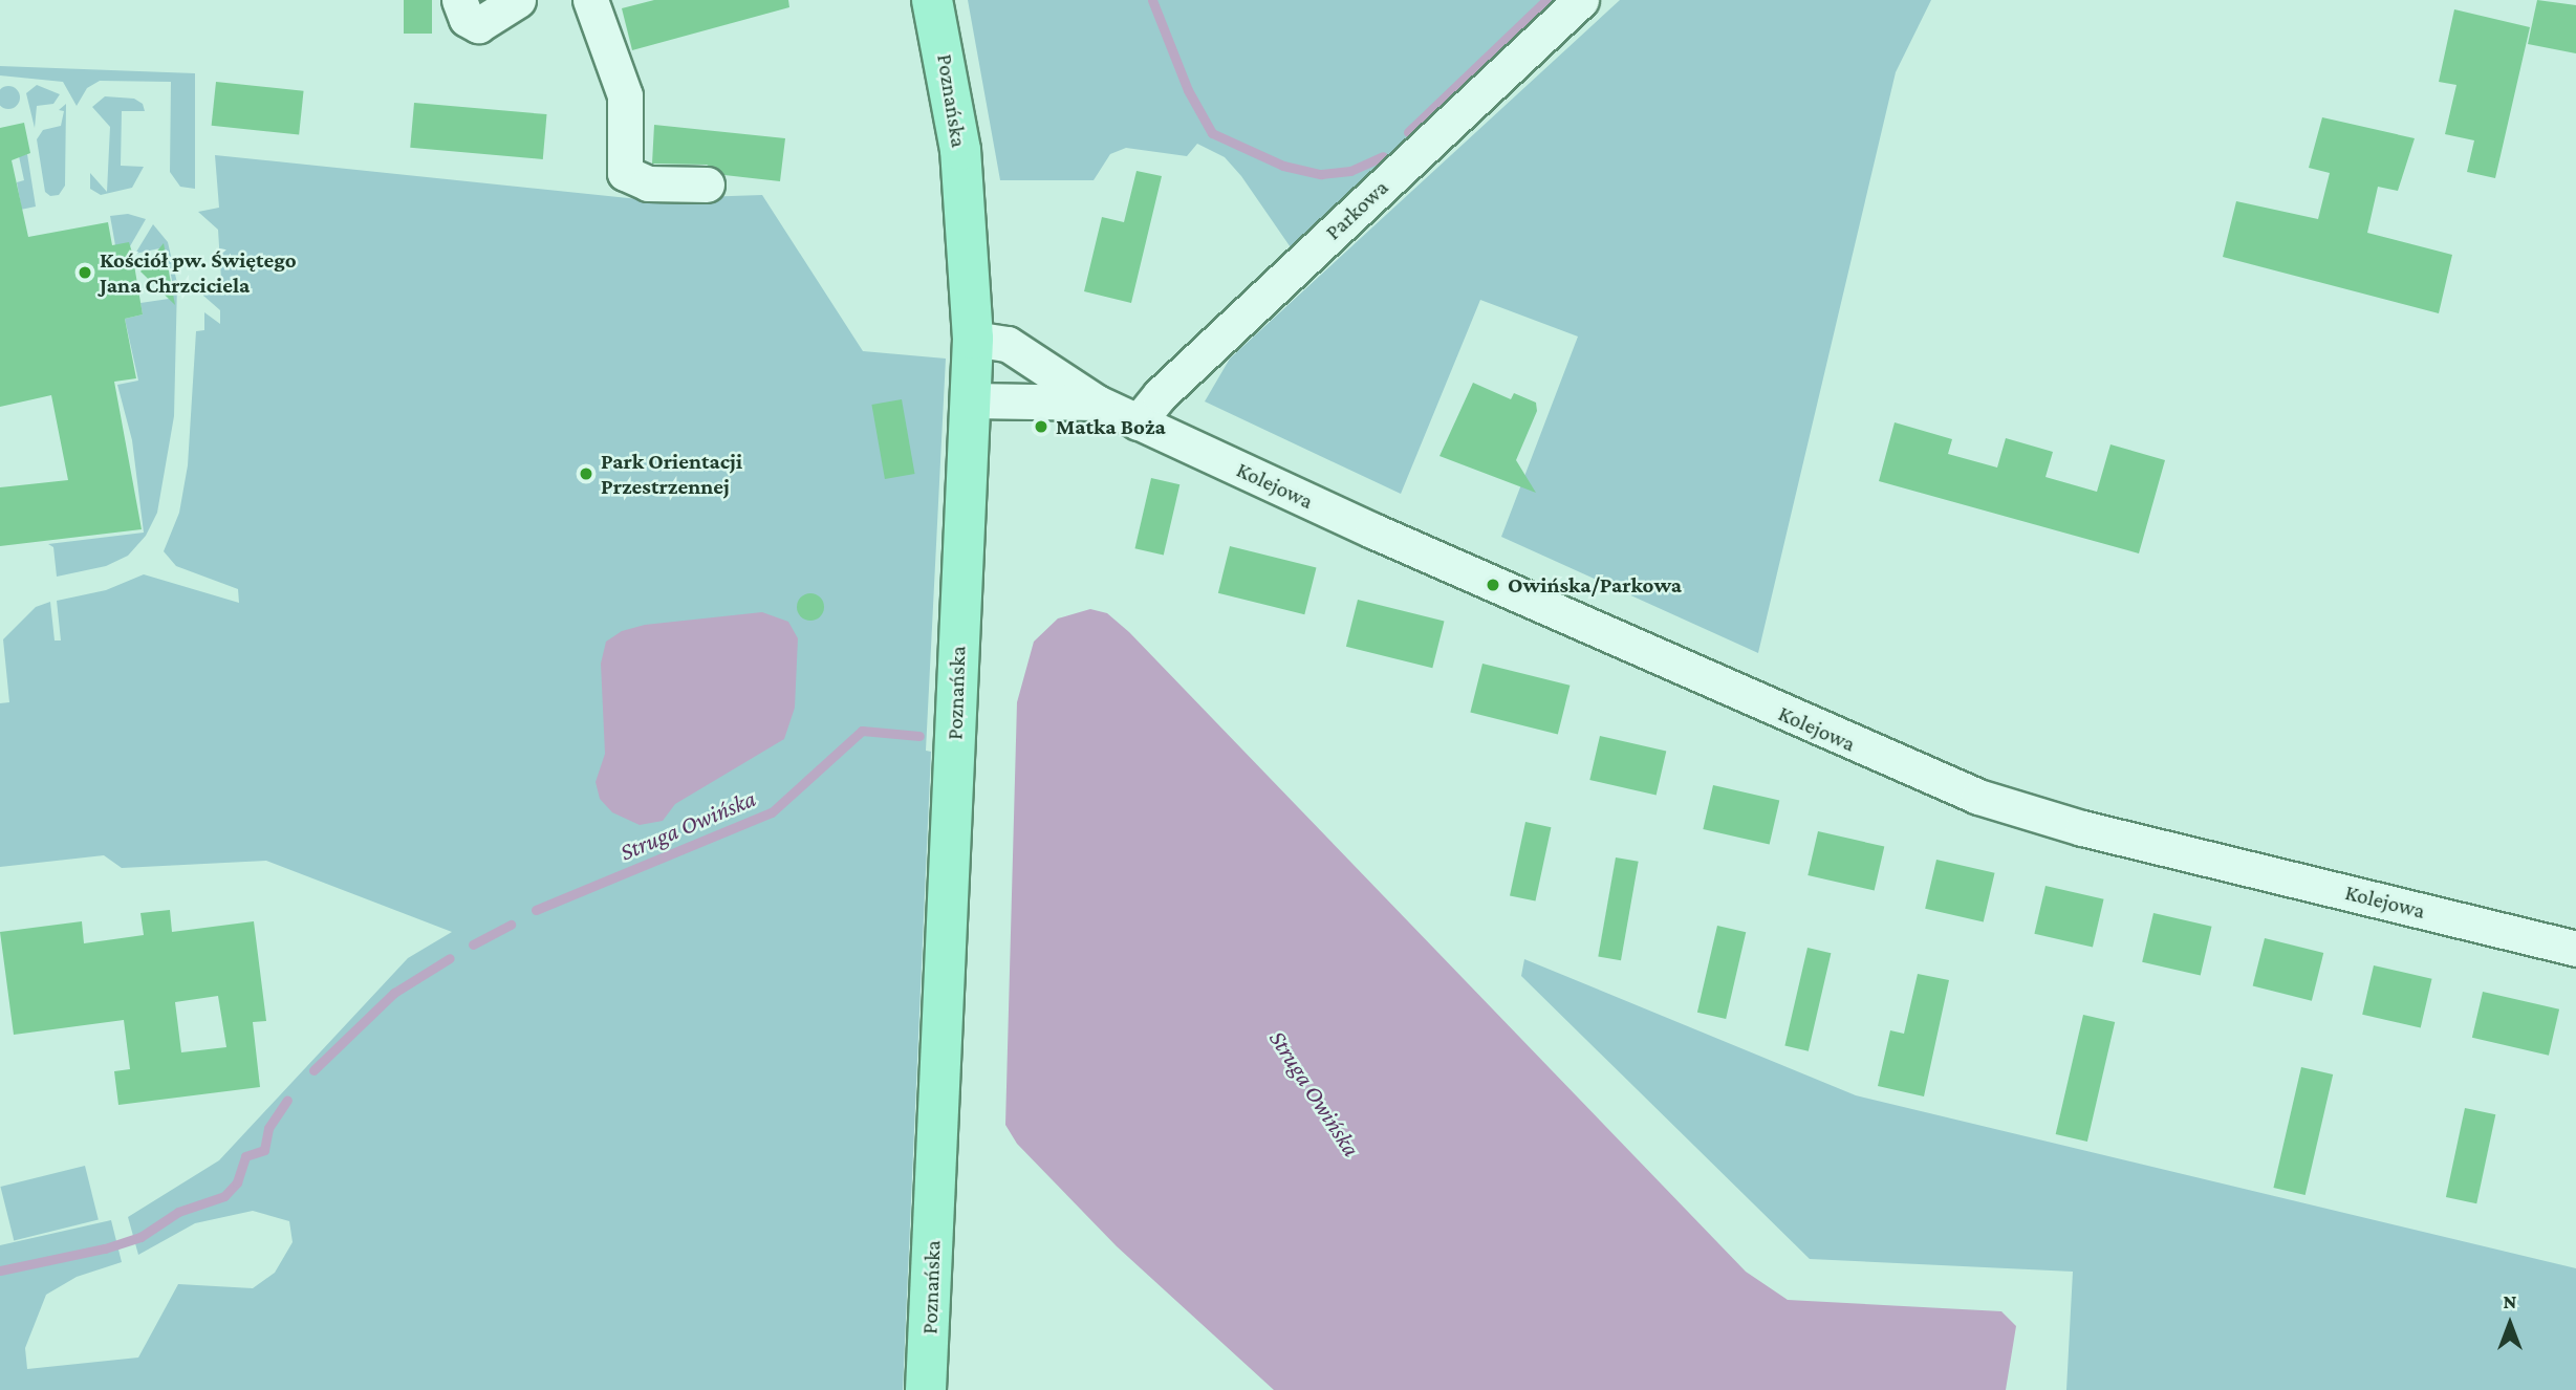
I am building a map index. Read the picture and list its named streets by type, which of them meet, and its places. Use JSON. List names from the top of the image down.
{
  "streets": {
    "main road": ["Poznańska"],
    "street": ["Parkowa", "Kolejowa"]
  },
  "crossings": [
    ["Poznańska", "Kolejowa"],
    ["Parkowa", "Kolejowa"]
  ],
  "water": ["Struga Owińska"],
  "places": [
    "Kościół pw. Świętego Jana Chrzciciela",
    "Matka Boża",
    "Park Orientacji Przestrzennej",
    "Owińska/Parkowa"
  ],
  "north": "top"
}
